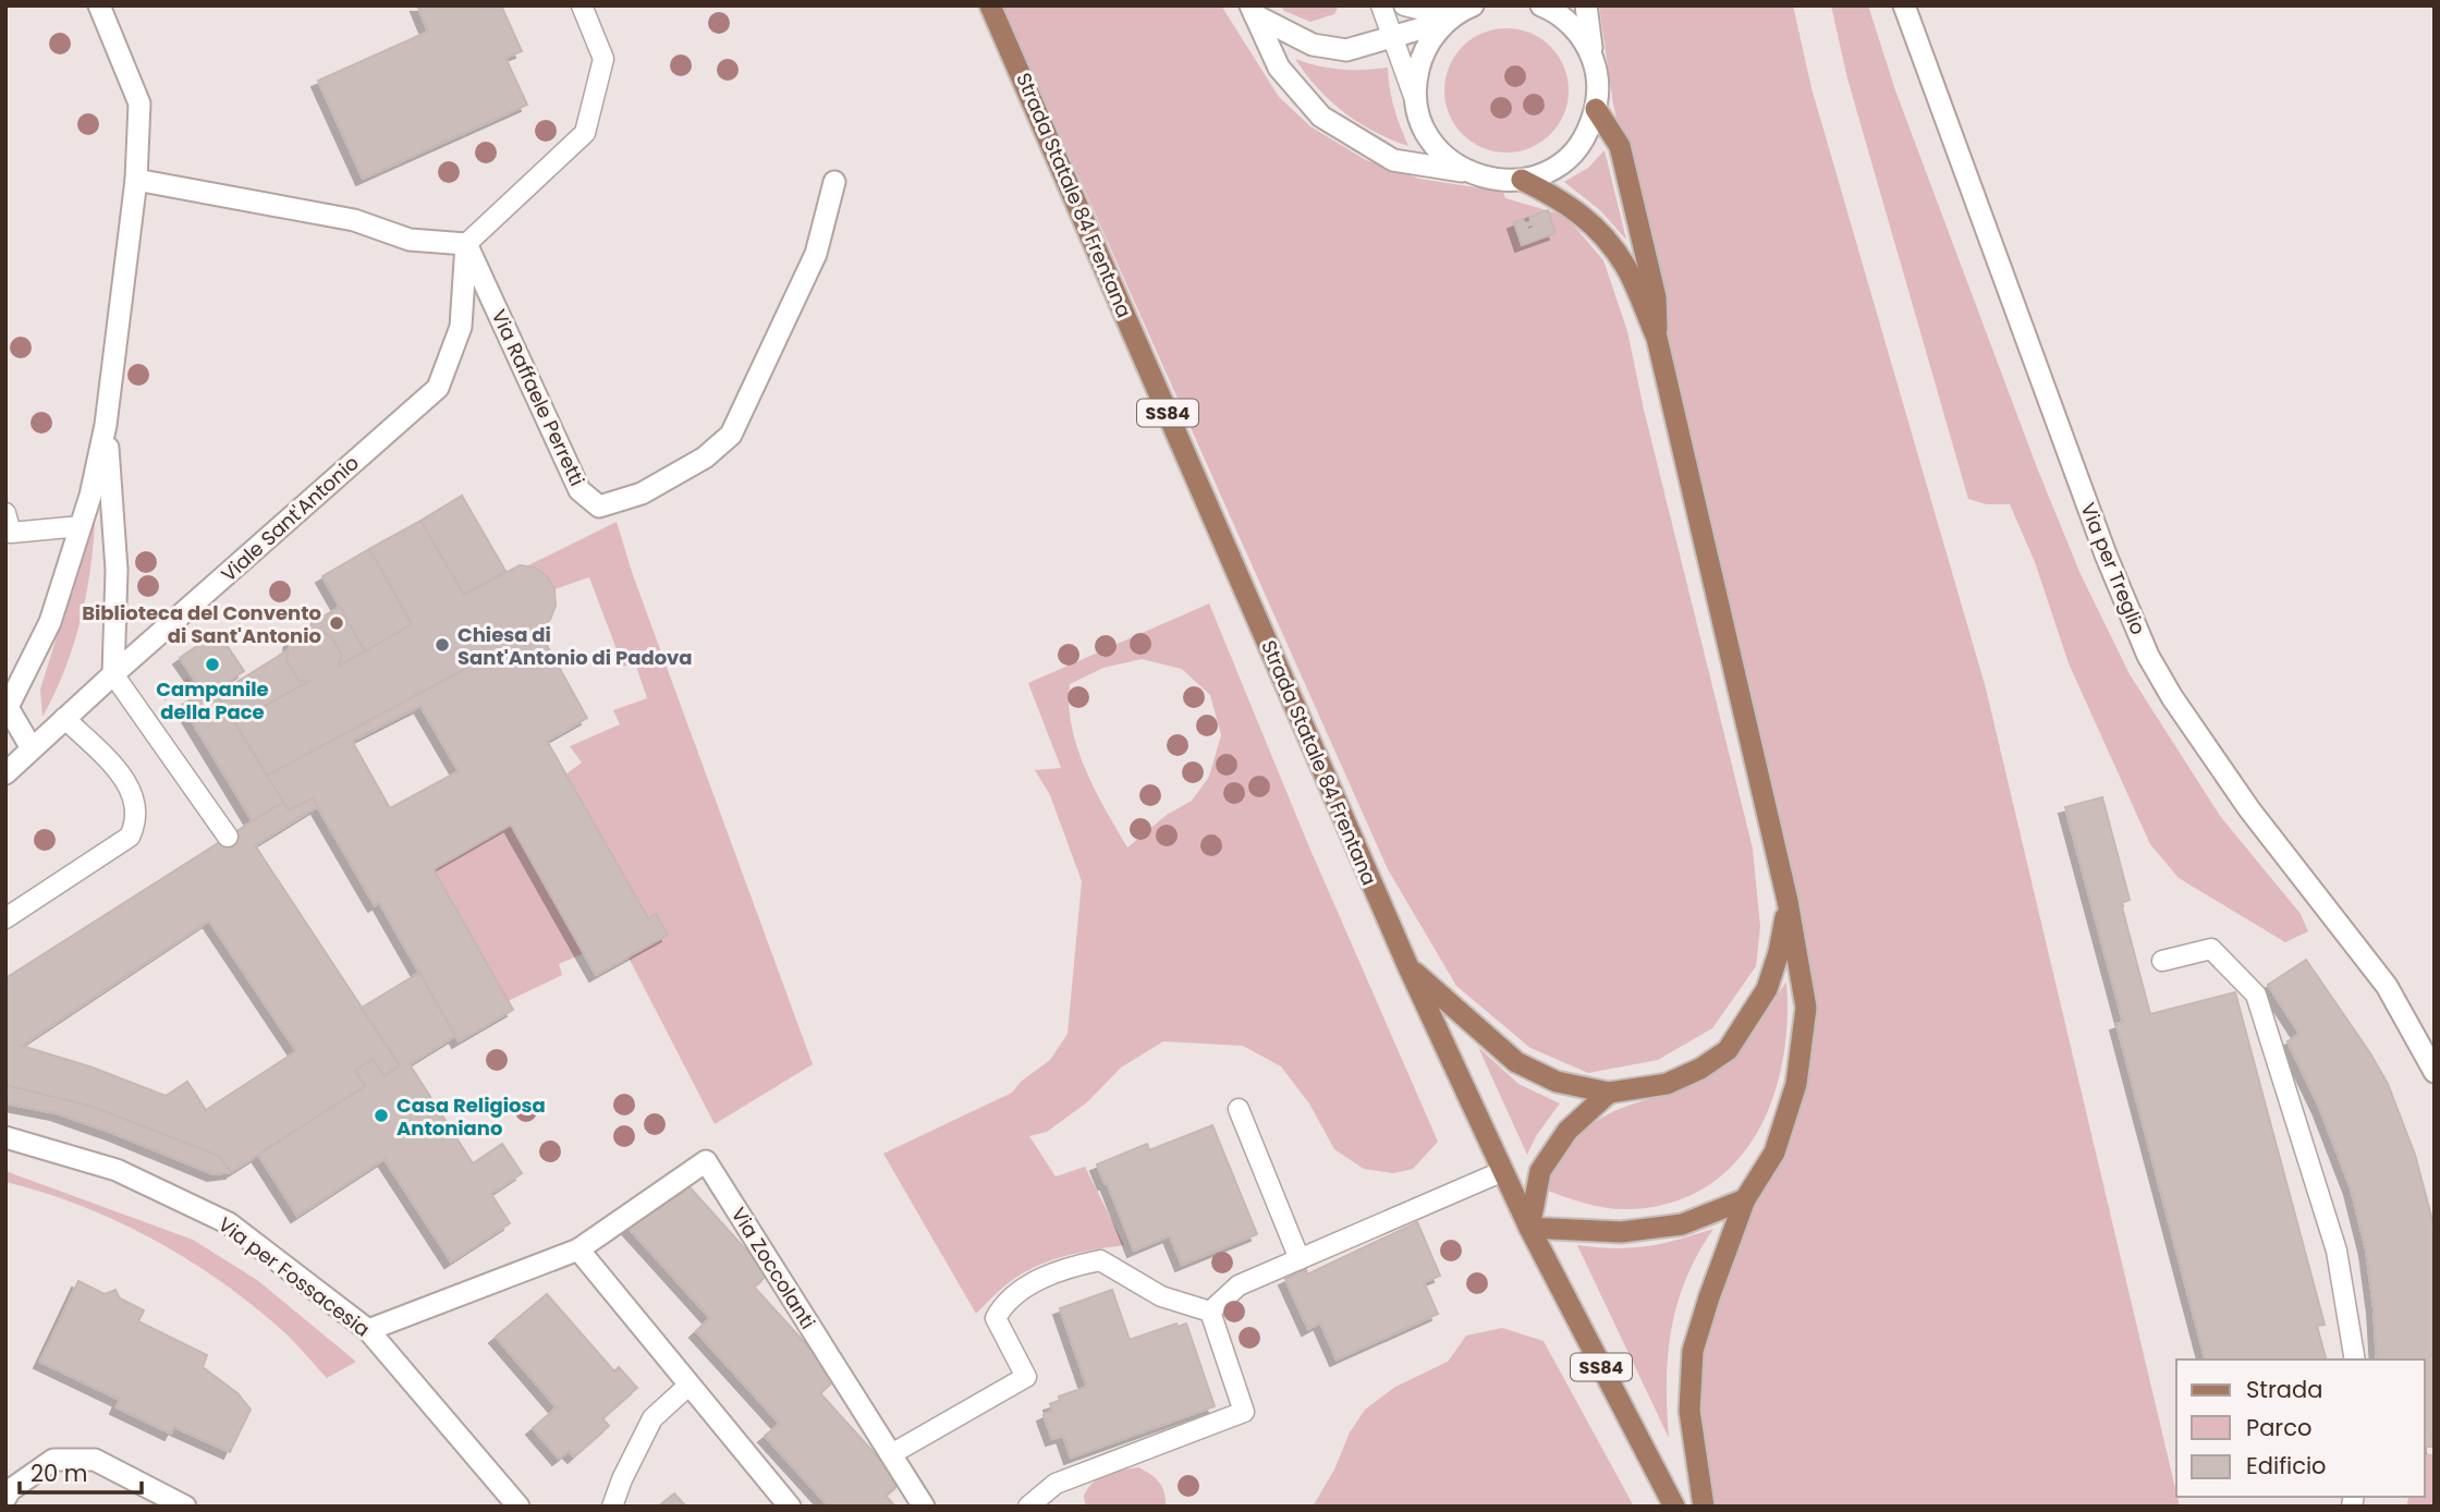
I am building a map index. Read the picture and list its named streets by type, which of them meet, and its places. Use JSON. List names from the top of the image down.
{
  "streets": {
    "main road": ["Strada Statale 84 Frentana", "SS84"],
    "street": [
      "Via Raffaele Perretti",
      "Viale Sant'Antonio",
      "Via per Treglio",
      "Via Zoccolanti",
      "Via per Fossacesia"
    ]
  },
  "crossings": [
    ["Via Raffaele Perretti", "Viale Sant'Antonio"]
  ],
  "places": [
    "Biblioteca del Convento di Sant'Antonio",
    "Chiesa di Sant'Antonio di Padova",
    "Campanile della Pace",
    "Casa Religiosa Antoniano"
  ],
  "legend": ["Strada", "Parco", "Edificio"],
  "scale_bar": "20 m"
}
